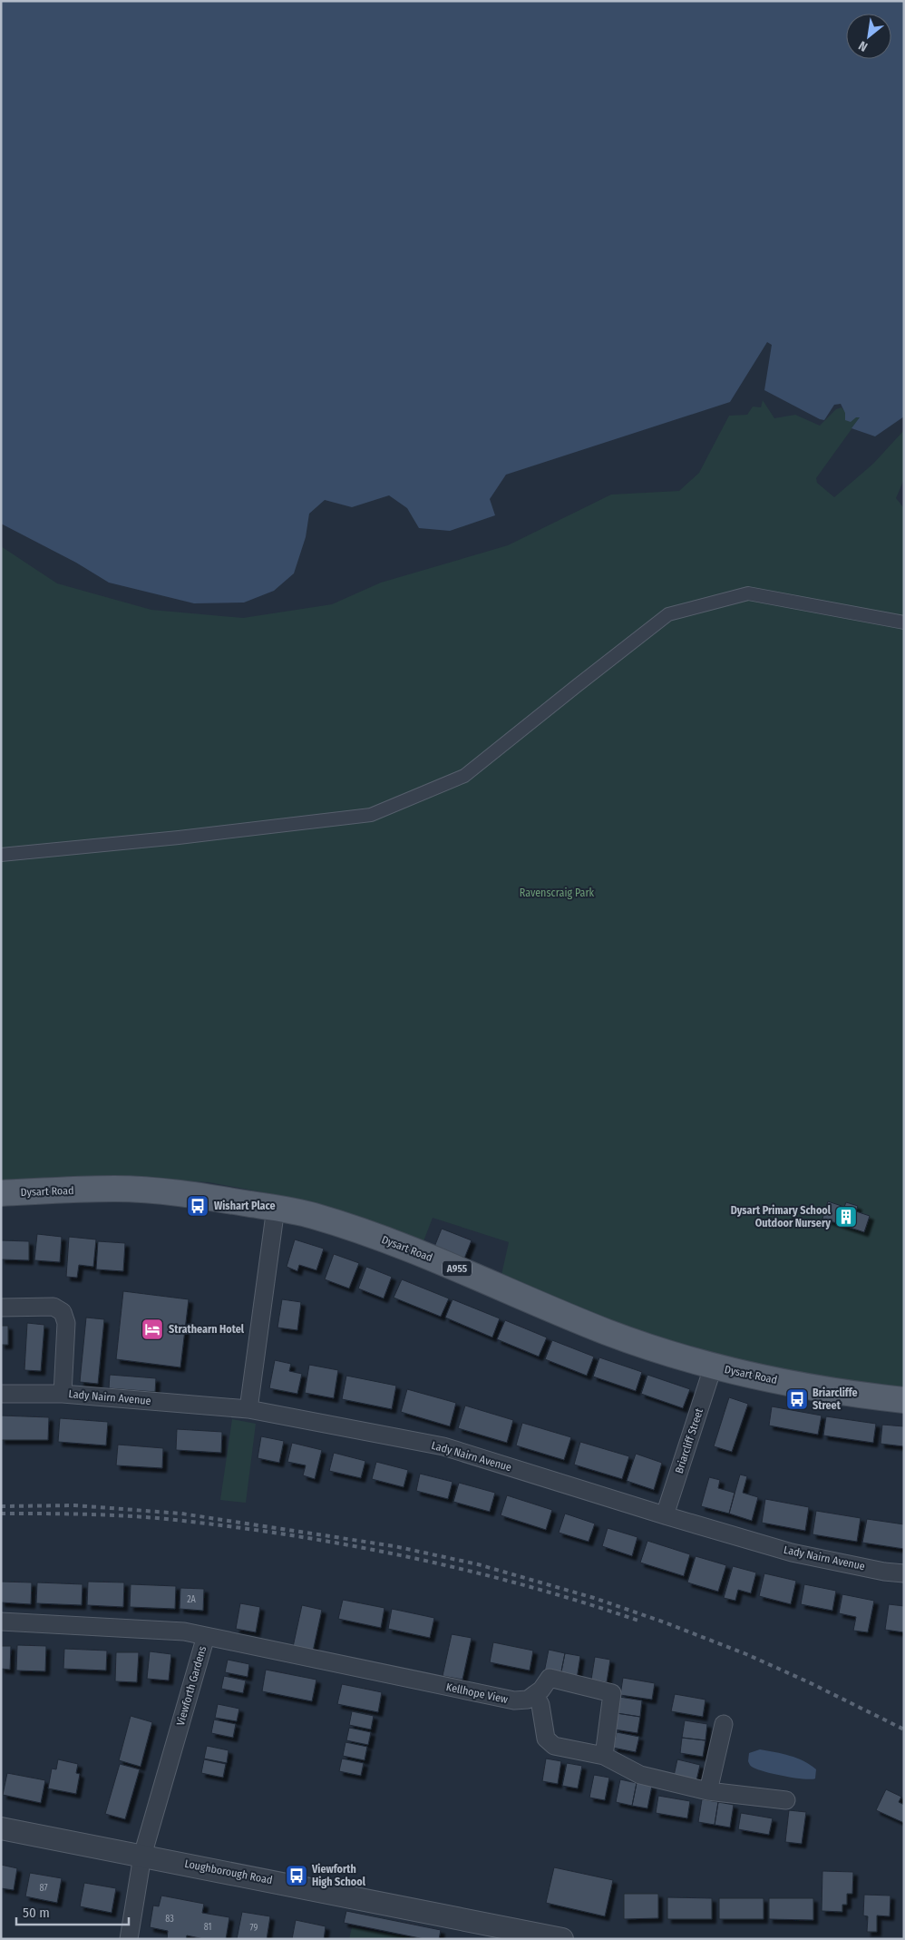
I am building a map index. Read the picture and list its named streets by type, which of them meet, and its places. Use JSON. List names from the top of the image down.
{
  "streets": {
    "main road": ["Dysart Road", "A955"],
    "street": [
      "Lady Nairn Avenue",
      "Briarcliff Street",
      "Viewforth Gardens",
      "Kellhope View",
      "Loughborough Road"
    ]
  },
  "crossings": [
    ["Dysart Road", "Briarcliff Street"],
    ["Lady Nairn Avenue", "Briarcliff Street"],
    ["Viewforth Gardens", "Kellhope View"],
    ["Viewforth Gardens", "Loughborough Road"]
  ],
  "parks": ["Ravenscraig Park"],
  "places": {
    "bus stop": ["Wishart Place", "Briarcliffe Street", "Viewforth High School"],
    "building": ["Dysart Primary School Outdoor Nursery"],
    "hotel": ["Strathearn Hotel"]
  },
  "house_numbers": [
    "2A",
    "87",
    "83",
    "81",
    "79"
  ],
  "scale_bar": "50 m",
  "north": "bottom left"
}
